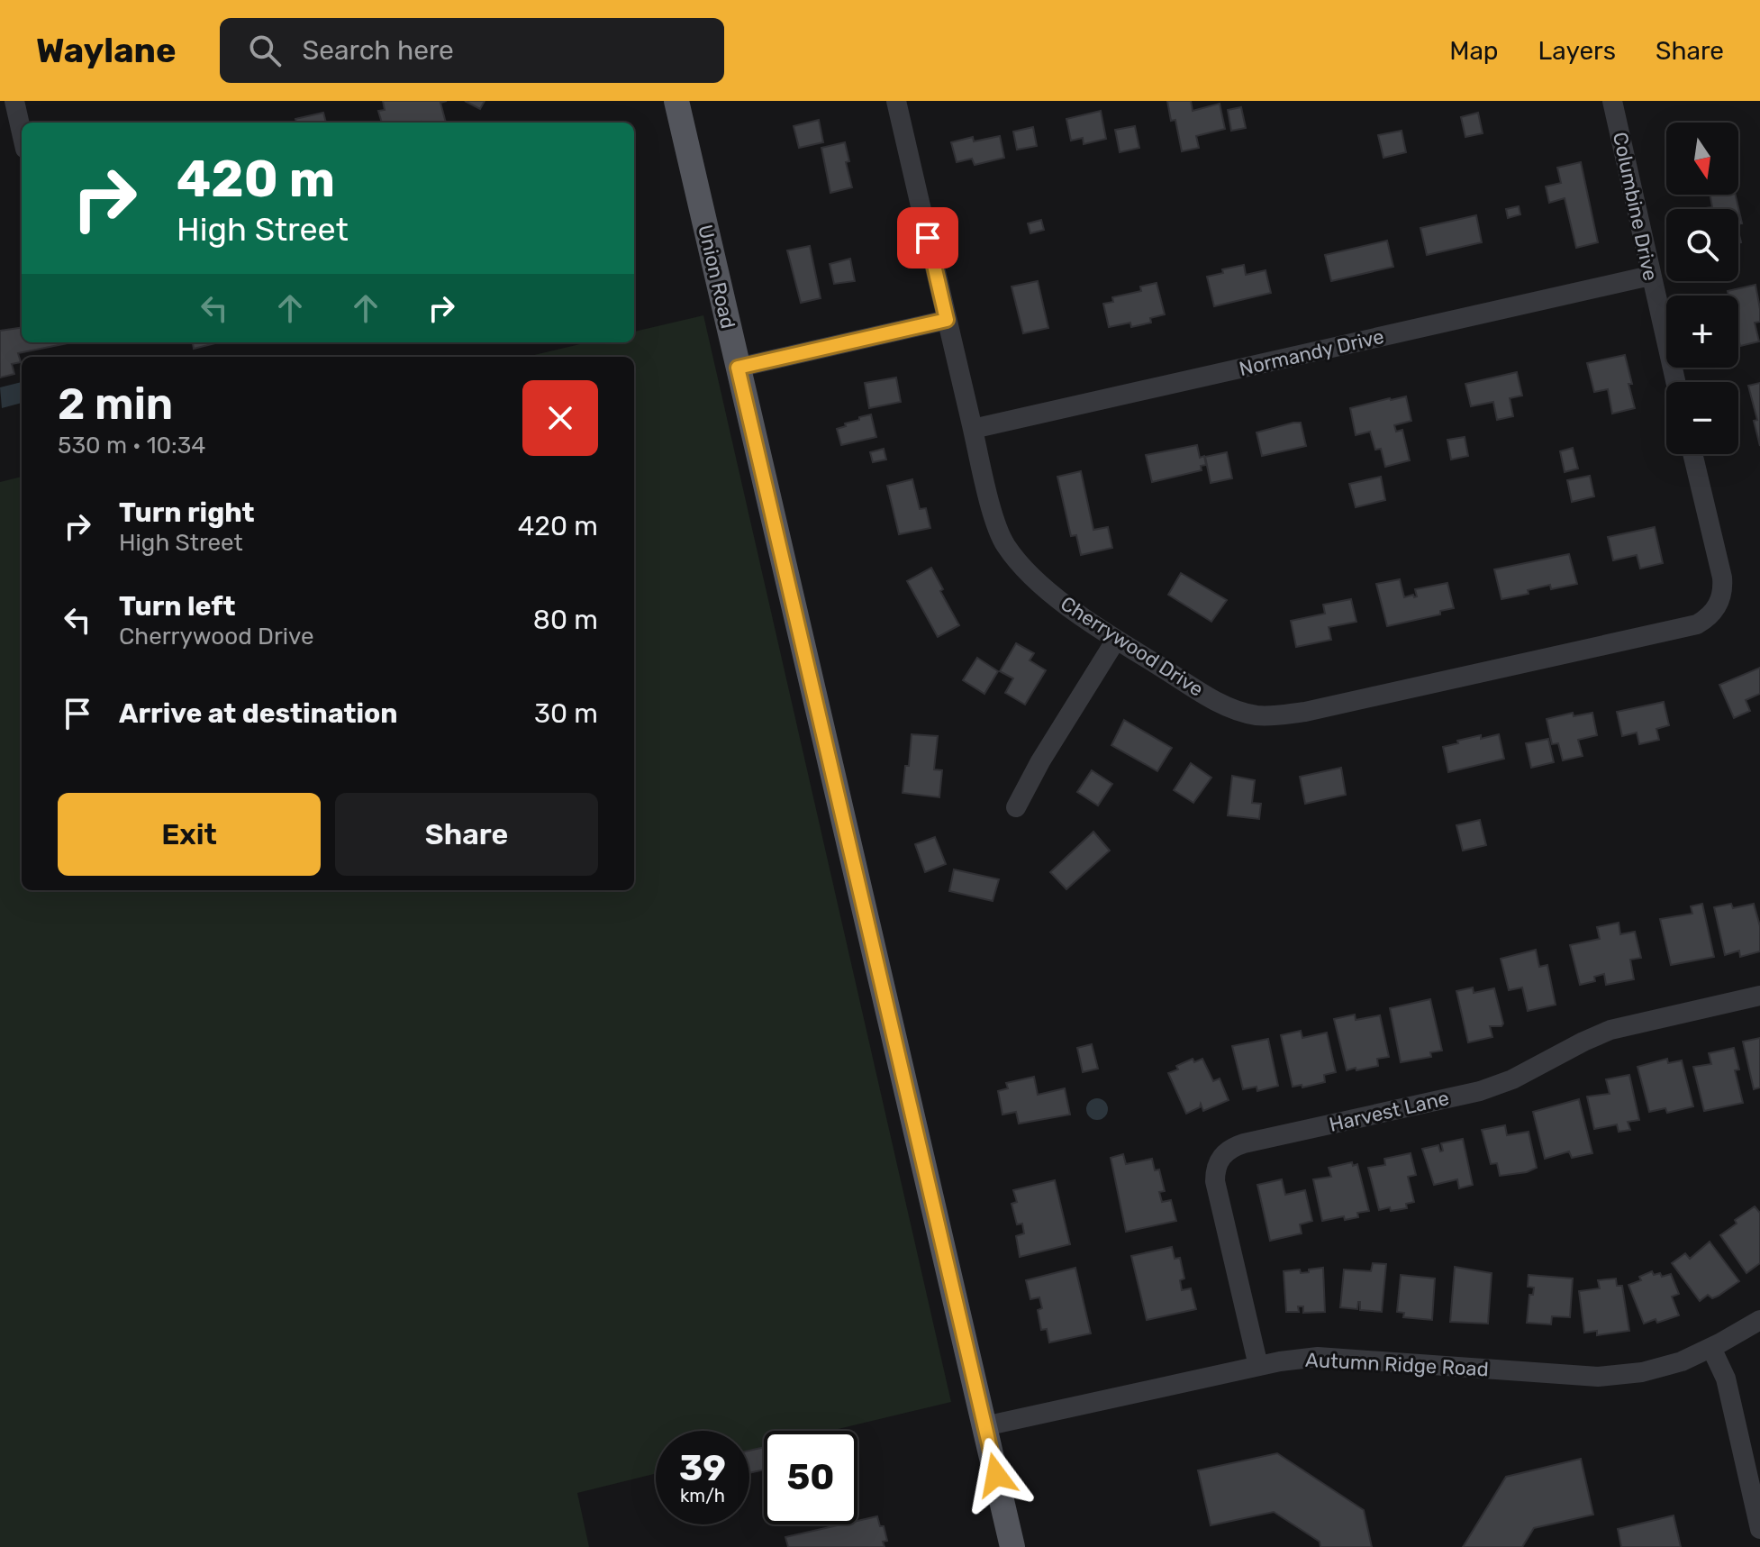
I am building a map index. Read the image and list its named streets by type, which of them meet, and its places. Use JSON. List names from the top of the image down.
{
  "streets": {
    "main road": ["Union Road"],
    "street": [
      "Columbine Drive",
      "Normandy Drive",
      "Cherrywood Drive",
      "Harvest Lane",
      "Autumn Ridge Road"
    ]
  },
  "crossings": [
    ["Columbine Drive", "Normandy Drive"],
    ["Union Road", "Autumn Ridge Road"],
    ["Normandy Drive", "Cherrywood Drive"],
    ["Harvest Lane", "Autumn Ridge Road"]
  ],
  "north": "bottom",
  "page": {
    "header": "Waylane",
    "search": "Search here",
    "nav": ["Map", "Layers", "Share"],
    "map_buttons": ["+", "−"],
    "turn": ["420 m", "High Street"],
    "heading": ["2 min", "530 m · 10:34"],
    "list": [
      {
        "name": "Turn right",
        "note": "High Street",
        "value": "420 m"
      },
      {
        "name": "Turn left",
        "note": "Cherrywood Drive",
        "value": "80 m"
      },
      {
        "name": "Arrive at destination",
        "value": "30 m"
      }
    ],
    "buttons": ["Exit", "Share"],
    "speed": "39 km/h",
    "limit": "50"
  }
}
